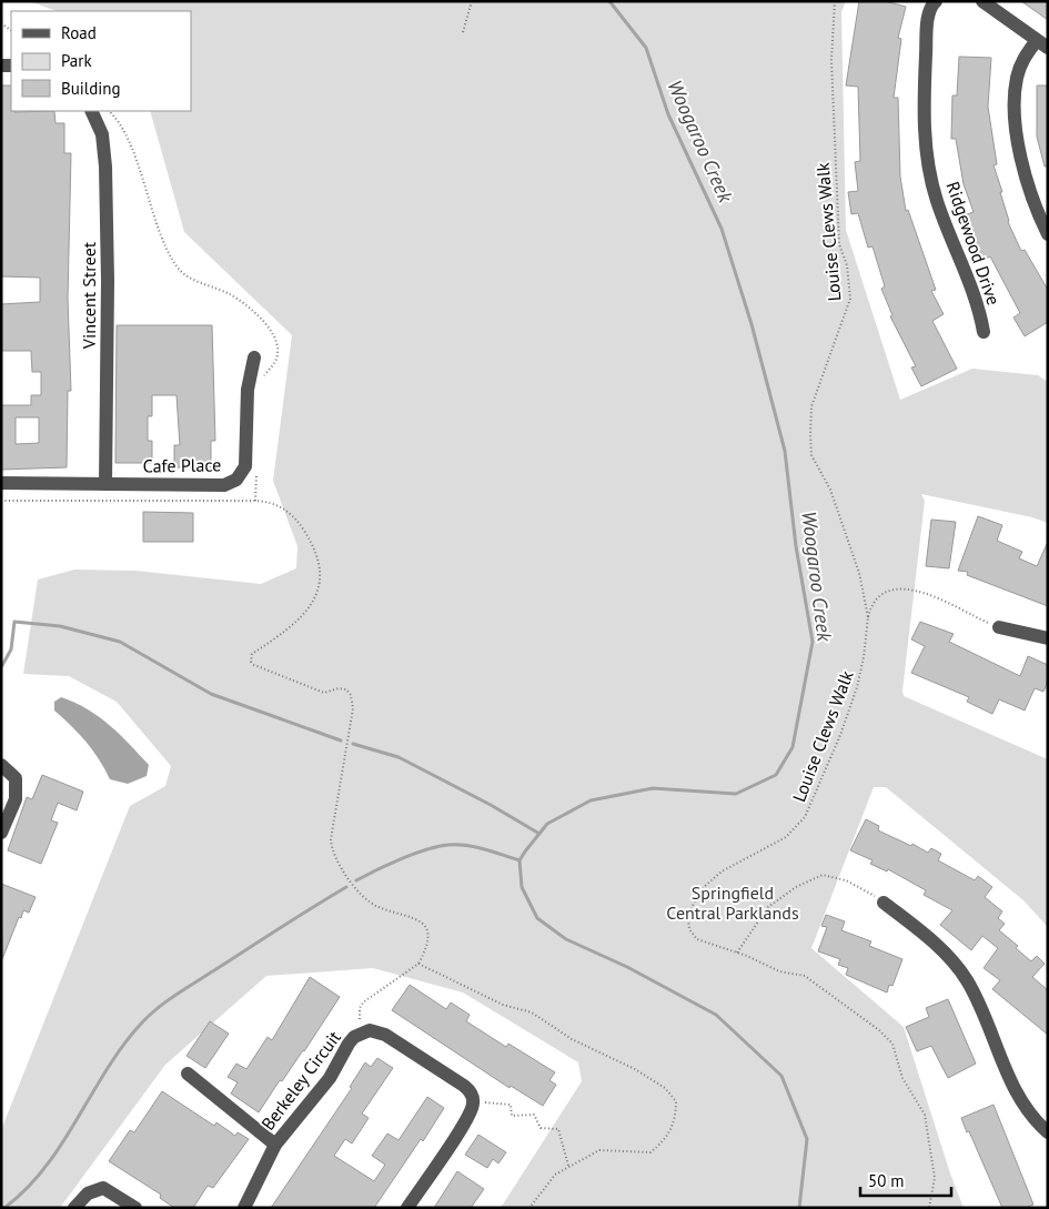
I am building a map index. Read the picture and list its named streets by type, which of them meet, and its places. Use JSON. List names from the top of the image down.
{
  "streets": {
    "street": [
      "Ridgewood Drive",
      "Vincent Street",
      "Cafe Place",
      "Berkeley Circuit"
    ],
    "path": ["Louise Clews Walk"]
  },
  "crossings": [
    ["Vincent Street", "Cafe Place"]
  ],
  "water": ["Woogaroo Creek"],
  "parks": ["Springfield Central Parklands"],
  "legend": ["Road", "Park", "Building"],
  "scale_bar": "50 m"
}
